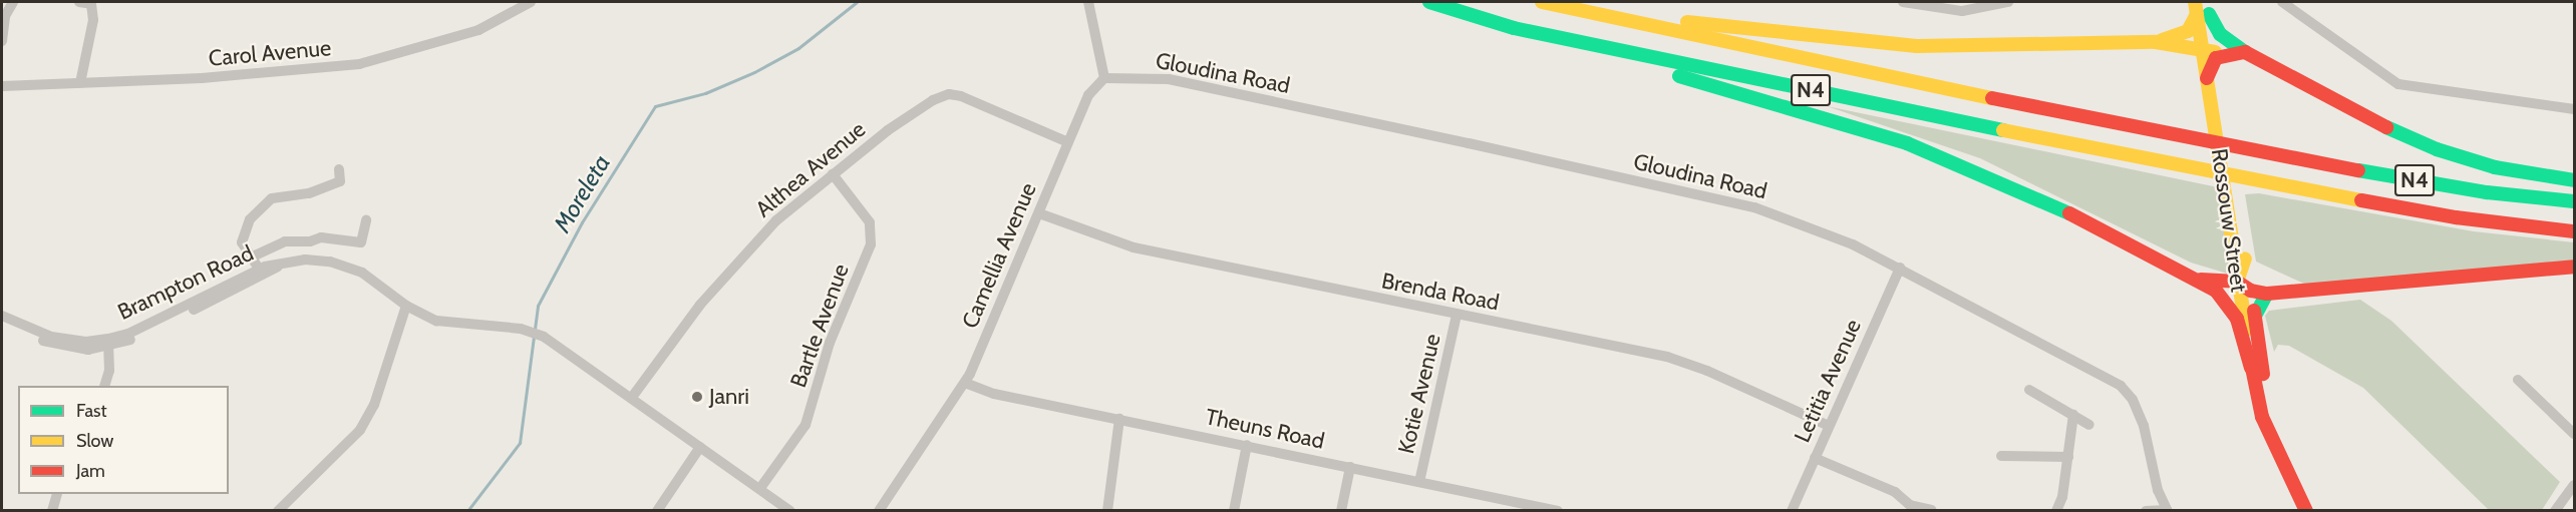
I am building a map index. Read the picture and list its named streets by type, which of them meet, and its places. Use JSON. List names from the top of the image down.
{
  "streets": {
    "main road": ["N4", "Rossouw Street"],
    "street": [
      "Carol Avenue",
      "Gloudina Road",
      "Althea Avenue",
      "Camellia Avenue",
      "Brampton Road",
      "Brenda Road",
      "Bartle Avenue",
      "Letitia Avenue",
      "Kotie Avenue",
      "Theuns Road"
    ]
  },
  "crossings": [
    ["Gloudina Road", "Camellia Avenue"],
    ["Gloudina Road", "Letitia Avenue"],
    ["Althea Avenue", "Camellia Avenue"],
    ["Althea Avenue", "Brampton Road"],
    ["Althea Avenue", "Bartle Avenue"],
    ["Camellia Avenue", "Brenda Road"],
    ["Camellia Avenue", "Theuns Road"],
    ["Brampton Road", "Bartle Avenue"],
    ["Brenda Road", "Letitia Avenue"],
    ["Brenda Road", "Kotie Avenue"],
    ["Kotie Avenue", "Theuns Road"]
  ],
  "water": ["Moreleta"],
  "places": ["Janri"],
  "legend": ["Fast", "Slow", "Jam"]
}
